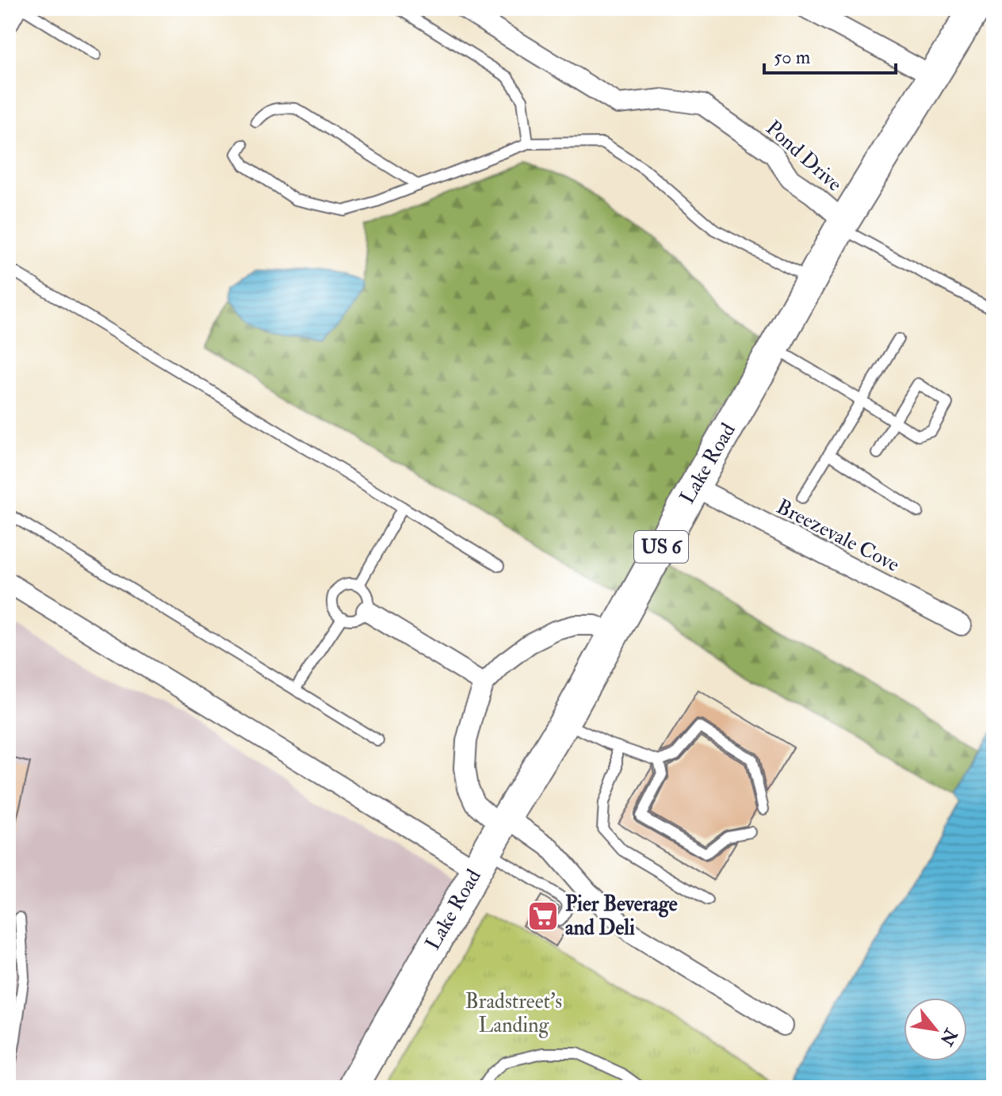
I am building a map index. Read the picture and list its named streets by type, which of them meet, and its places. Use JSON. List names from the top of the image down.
{
  "streets": {
    "main road": ["Lake Road", "US 6"],
    "street": ["Pond Drive", "Breezevale Cove"]
  },
  "crossings": [
    ["Pond Drive", "Lake Road"],
    ["Lake Road", "Breezevale Cove"]
  ],
  "parks": ["Bradstreet's Landing"],
  "places": {
    "supermarket": ["Pier Beverage and Deli"]
  },
  "scale_bar": "50 m",
  "north": "bottom right"
}
